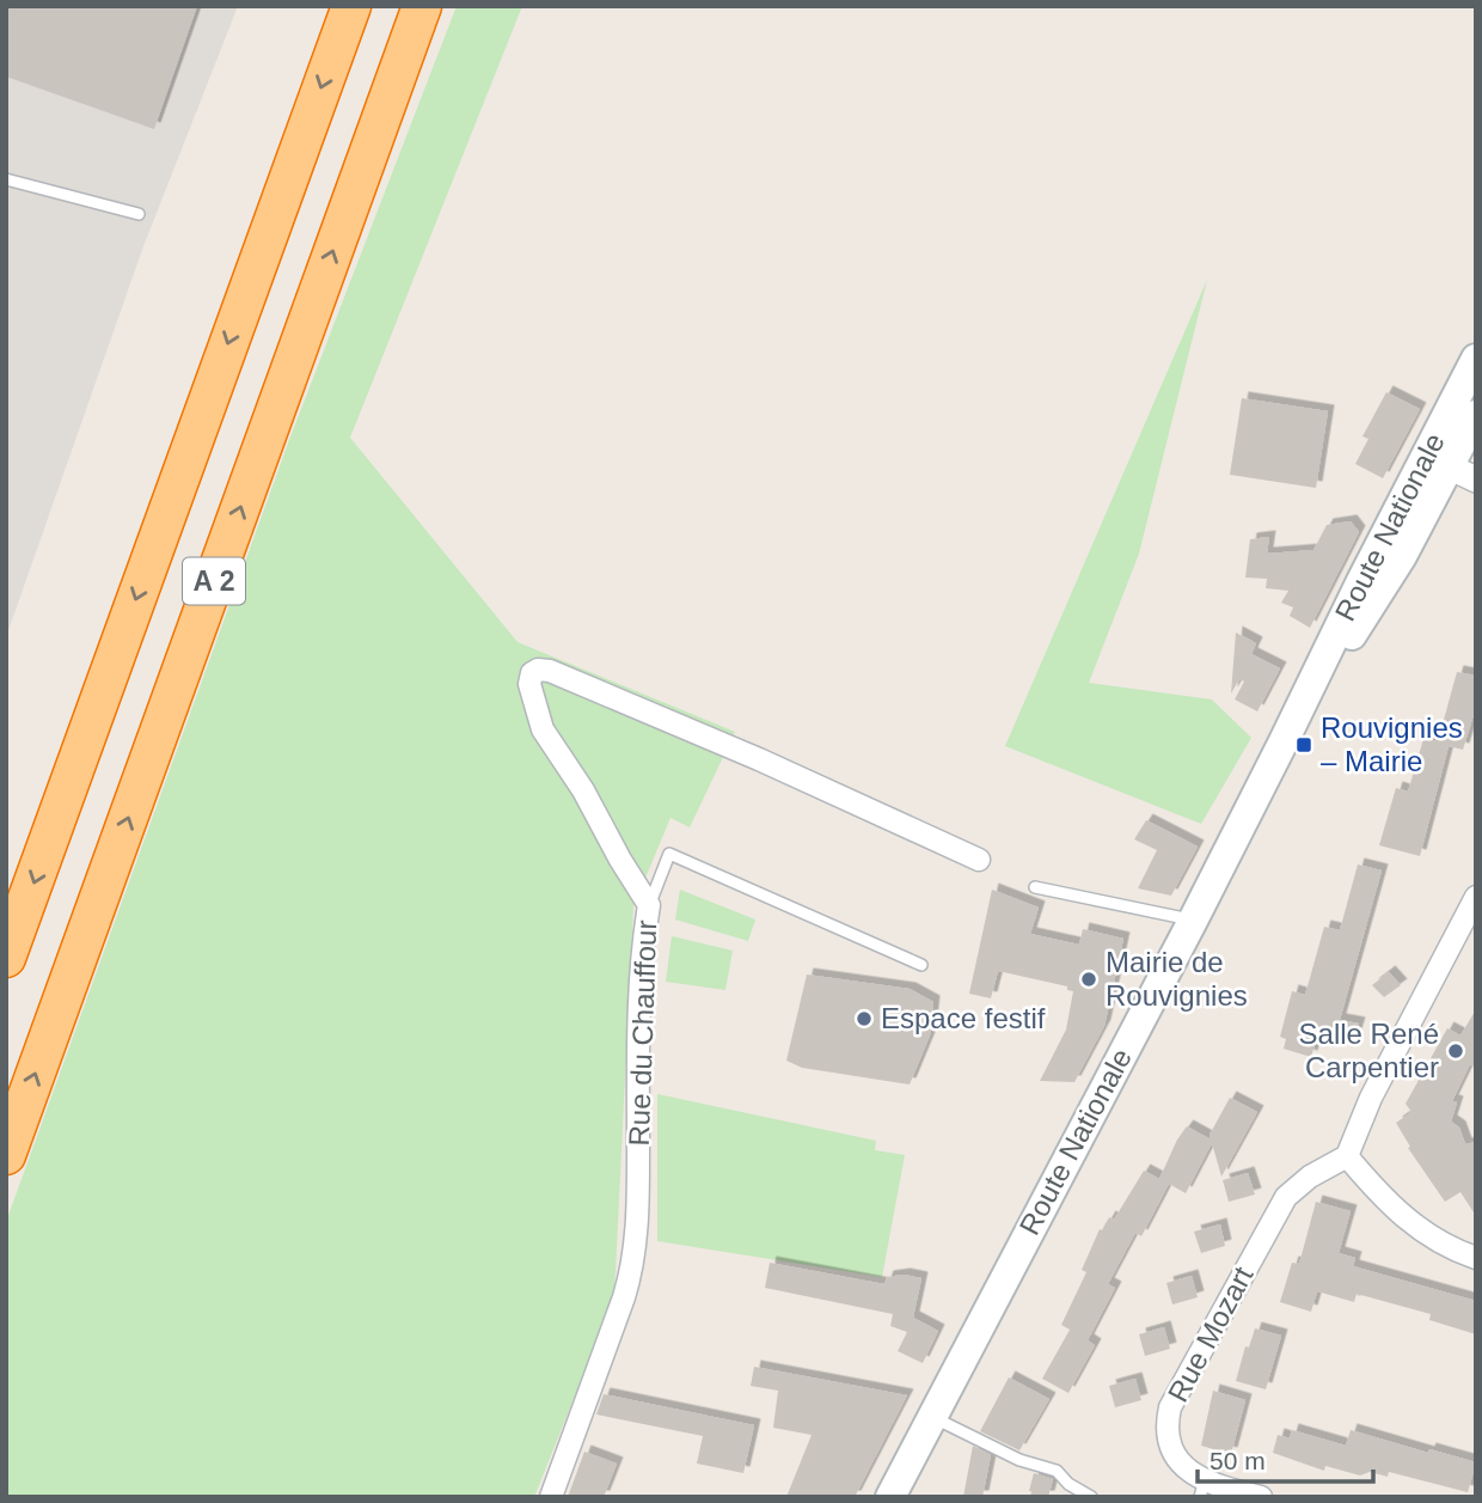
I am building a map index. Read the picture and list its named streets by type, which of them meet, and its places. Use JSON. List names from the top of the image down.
{
  "streets": {
    "highway": ["A 2"],
    "main road": ["Route Nationale"],
    "street": ["Rue du Chauffour", "Rue Mozart"]
  },
  "places": {
    "transit": ["Rouvignies – Mairie"],
    "other": ["Mairie de Rouvignies", "Espace festif", "Salle René Carpentier"]
  },
  "scale_bar": "50 m"
}
